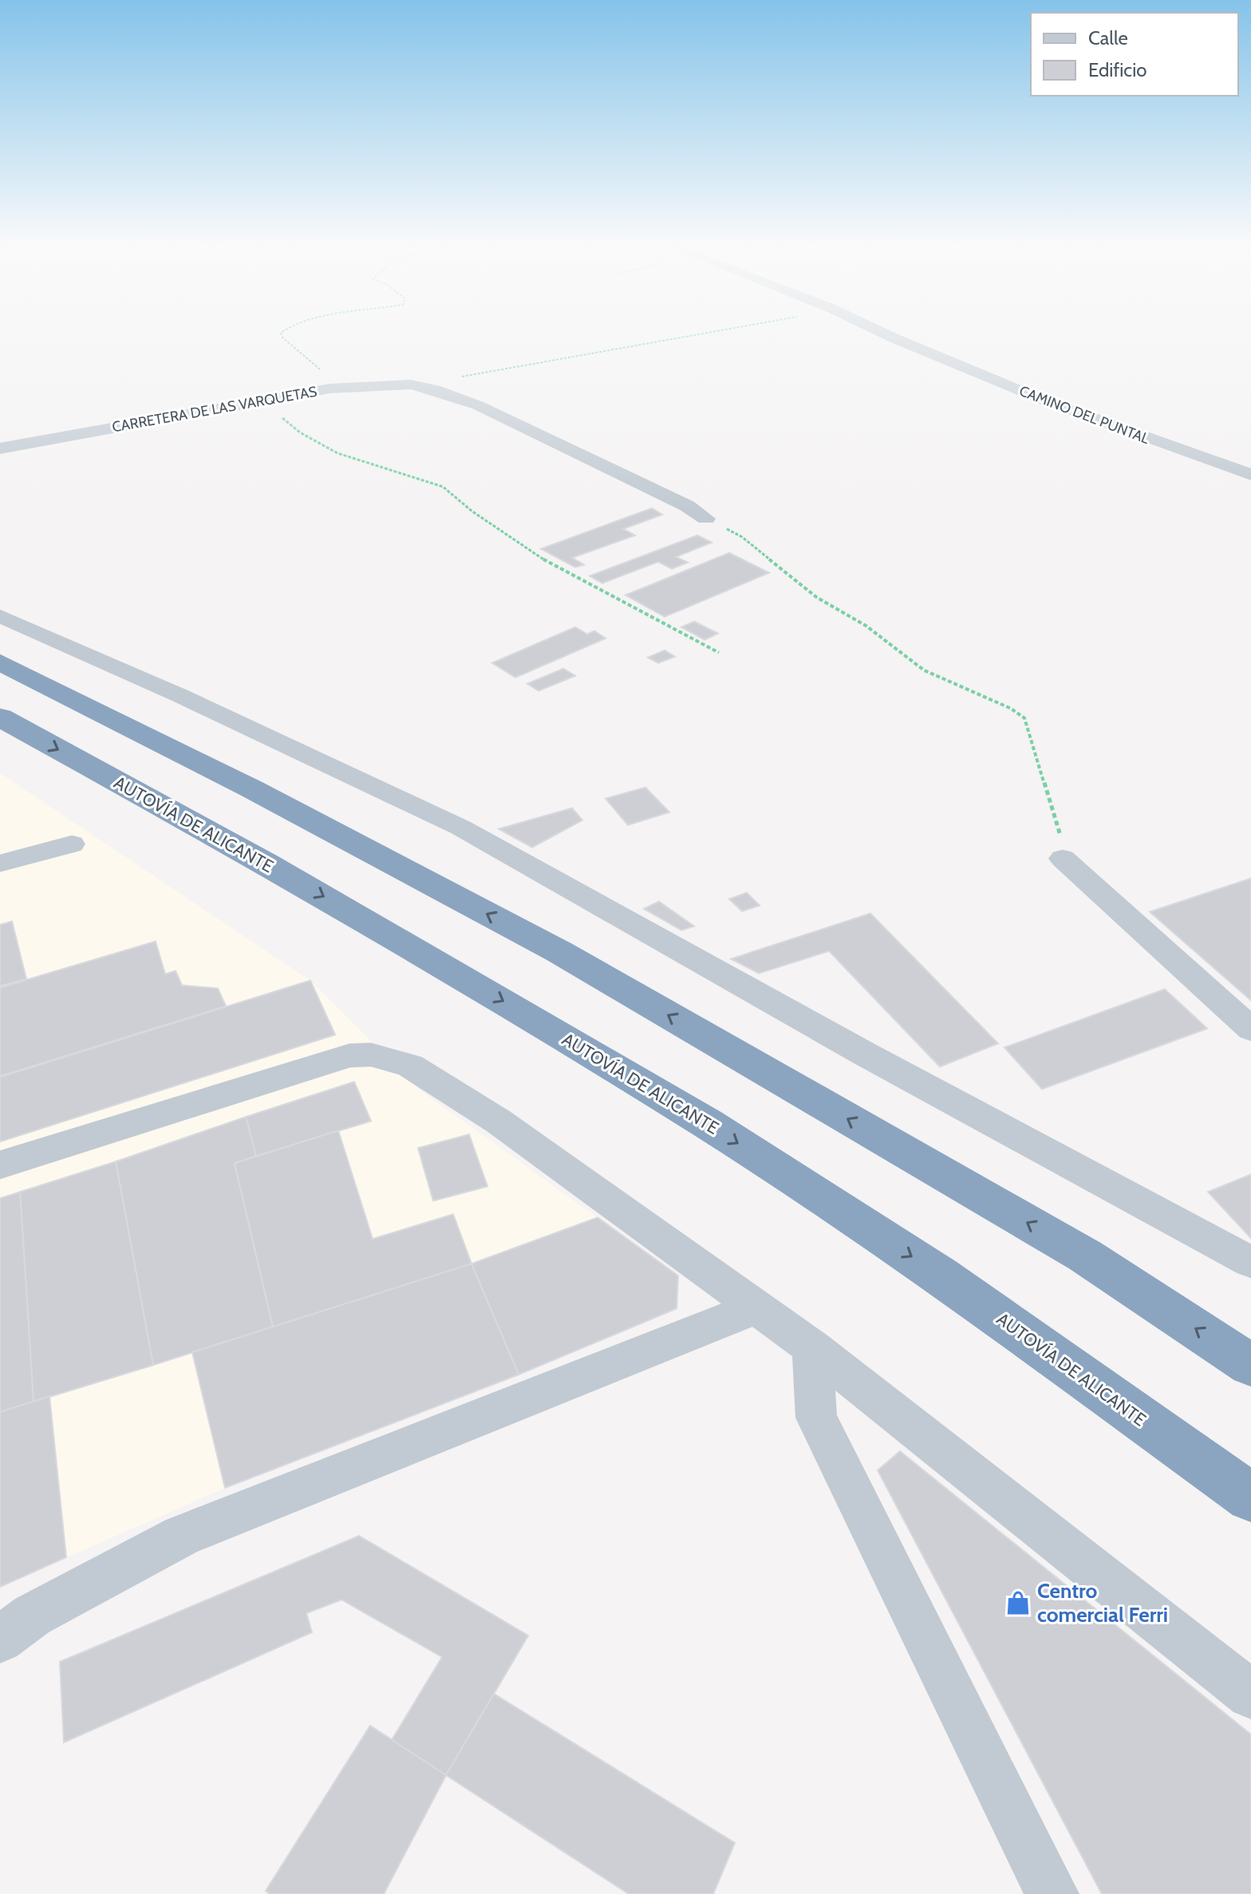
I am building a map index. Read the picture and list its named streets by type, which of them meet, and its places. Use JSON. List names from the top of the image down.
{
  "streets": {
    "highway": ["AUTOVÍA DE ALICANTE"],
    "street": ["CARRETERA DE LAS VARQUETAS", "CAMINO DEL PUNTAL"]
  },
  "places": {
    "shop": ["Centro comercial Ferri"]
  },
  "legend": ["Calle", "Edificio"]
}
